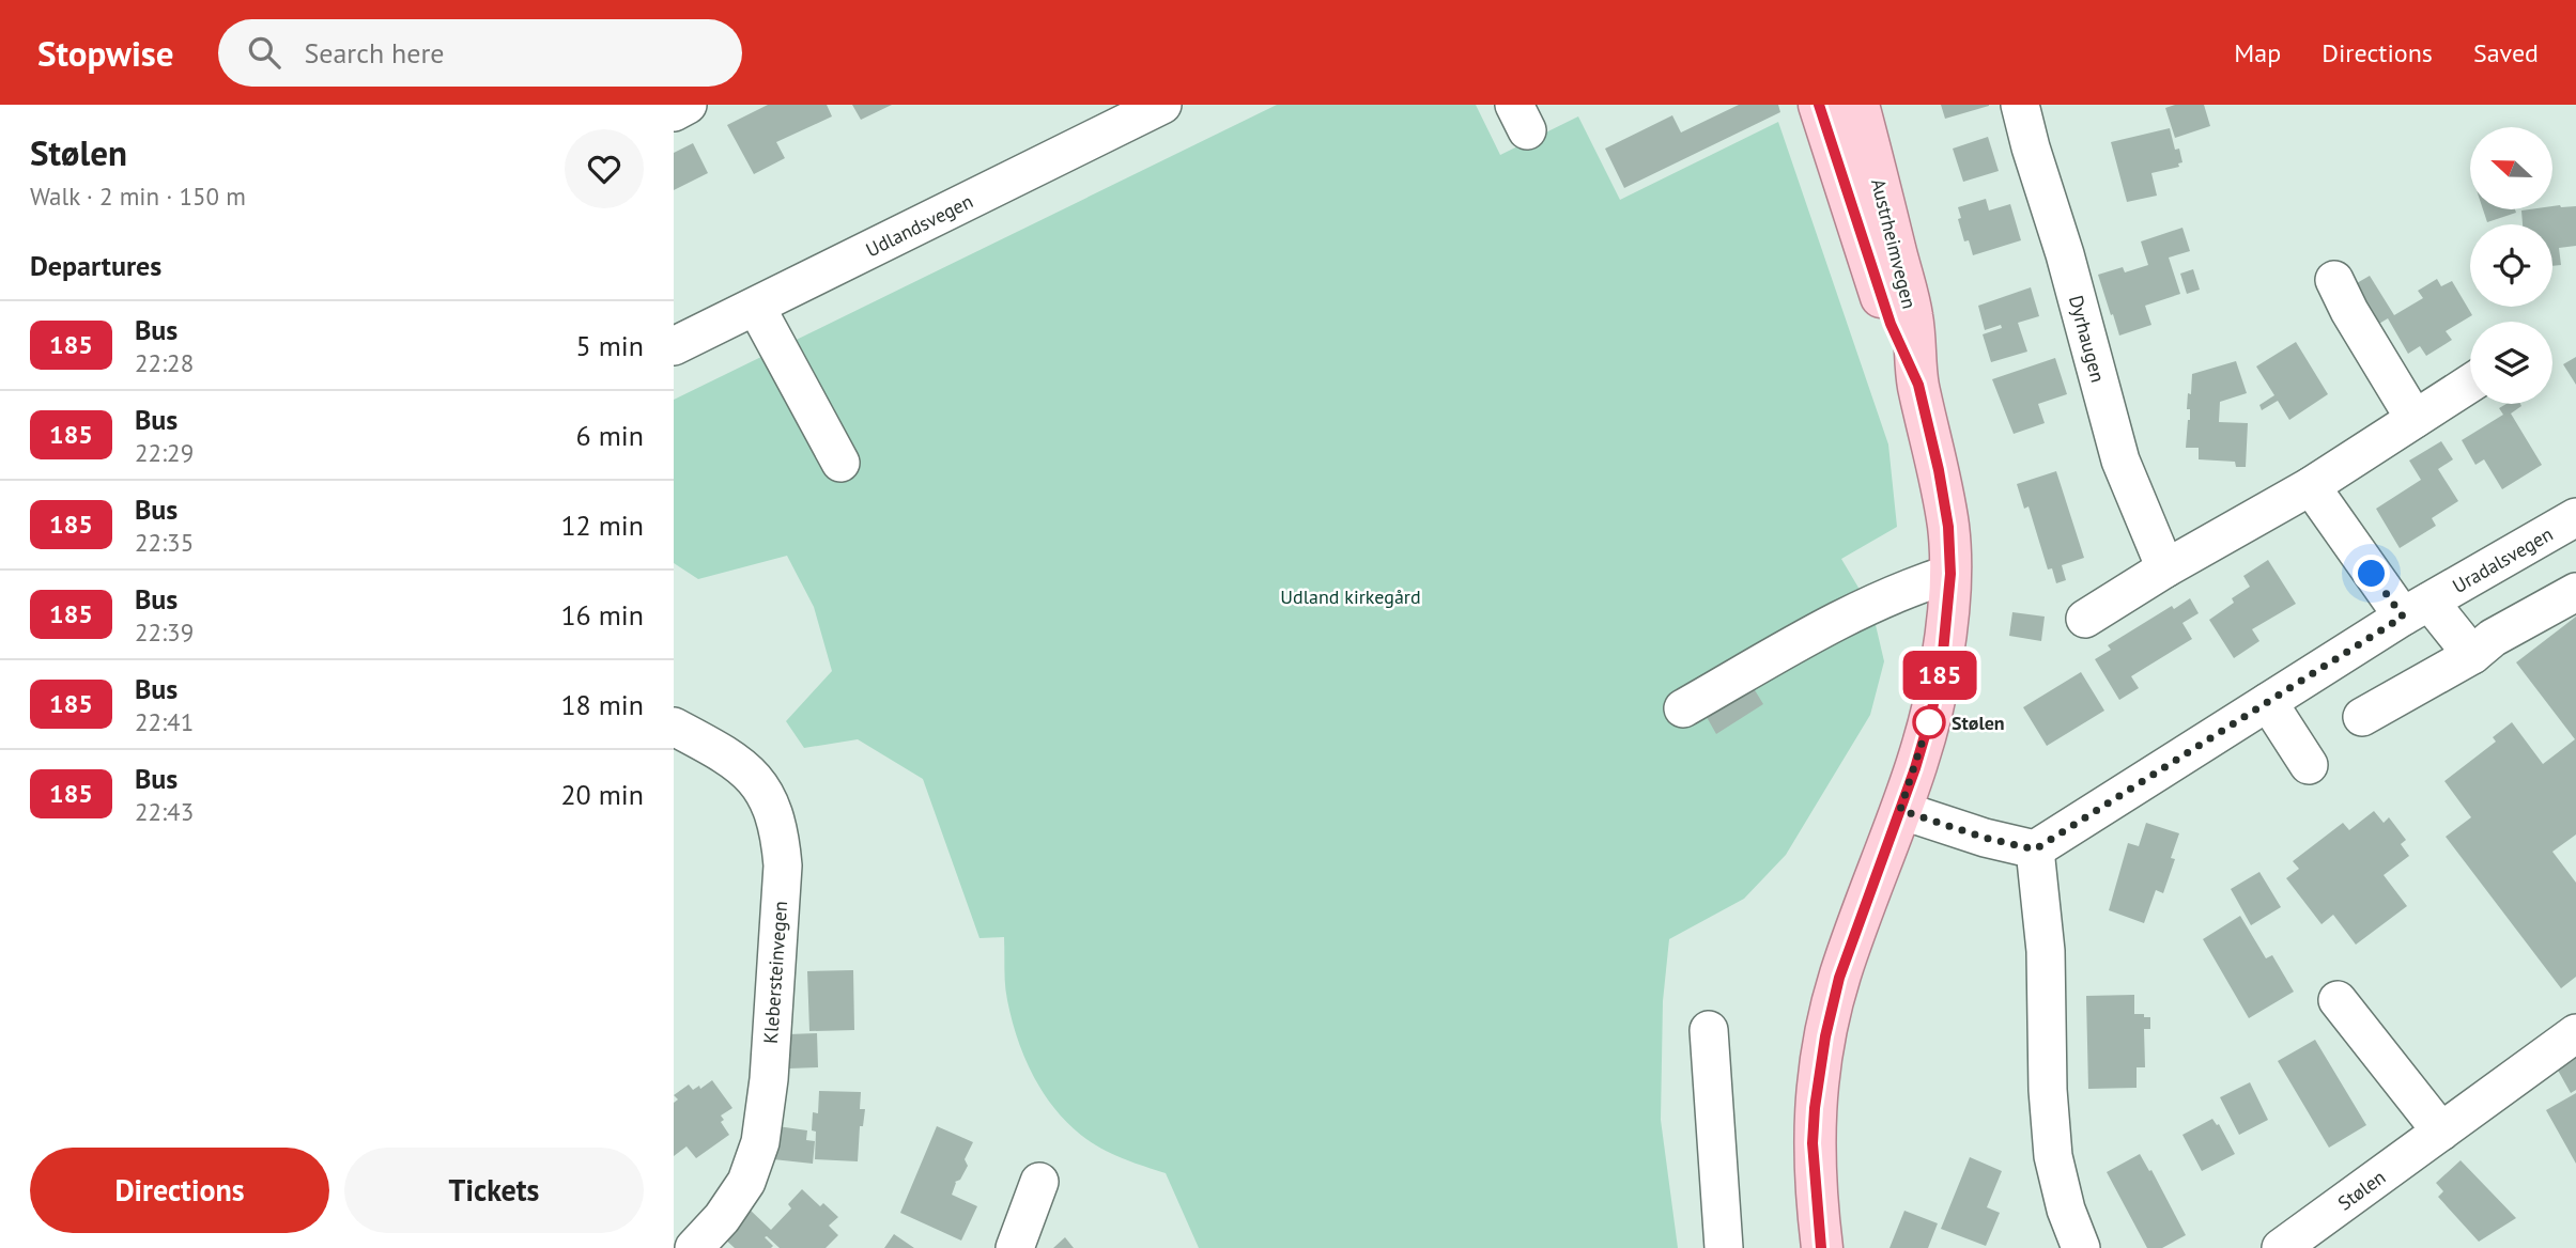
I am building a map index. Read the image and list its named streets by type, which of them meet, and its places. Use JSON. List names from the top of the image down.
{
  "streets": {
    "main road": ["Austrheimvegen"],
    "street": [
      "Udlandsvegen",
      "Dyrhaugen",
      "Uradalsvegen",
      "Klebersteinvegen",
      "Stølen"
    ]
  },
  "parks": ["Udland kirkegård"],
  "places": ["Stølen"],
  "lines": ["bus line 185"],
  "north": "left",
  "page": {
    "header": "Stopwise",
    "search": "Search here",
    "nav": ["Map", "Directions", "Saved"],
    "heading": [
      ["Stølen", "Walk · 2 min · 150 m"],
      "Departures"
    ],
    "on_map": "185",
    "list": [
      {
        "mark": "185",
        "name": "Bus",
        "note": "22:28",
        "value": "5 min"
      },
      {
        "mark": "185",
        "name": "Bus",
        "note": "22:29",
        "value": "6 min"
      },
      {
        "mark": "185",
        "name": "Bus",
        "note": "22:35",
        "value": "12 min"
      },
      {
        "mark": "185",
        "name": "Bus",
        "note": "22:39",
        "value": "16 min"
      },
      {
        "mark": "185",
        "name": "Bus",
        "note": "22:41",
        "value": "18 min"
      },
      {
        "mark": "185",
        "name": "Bus",
        "note": "22:43",
        "value": "20 min"
      }
    ],
    "buttons": ["Directions", "Tickets"]
  }
}
